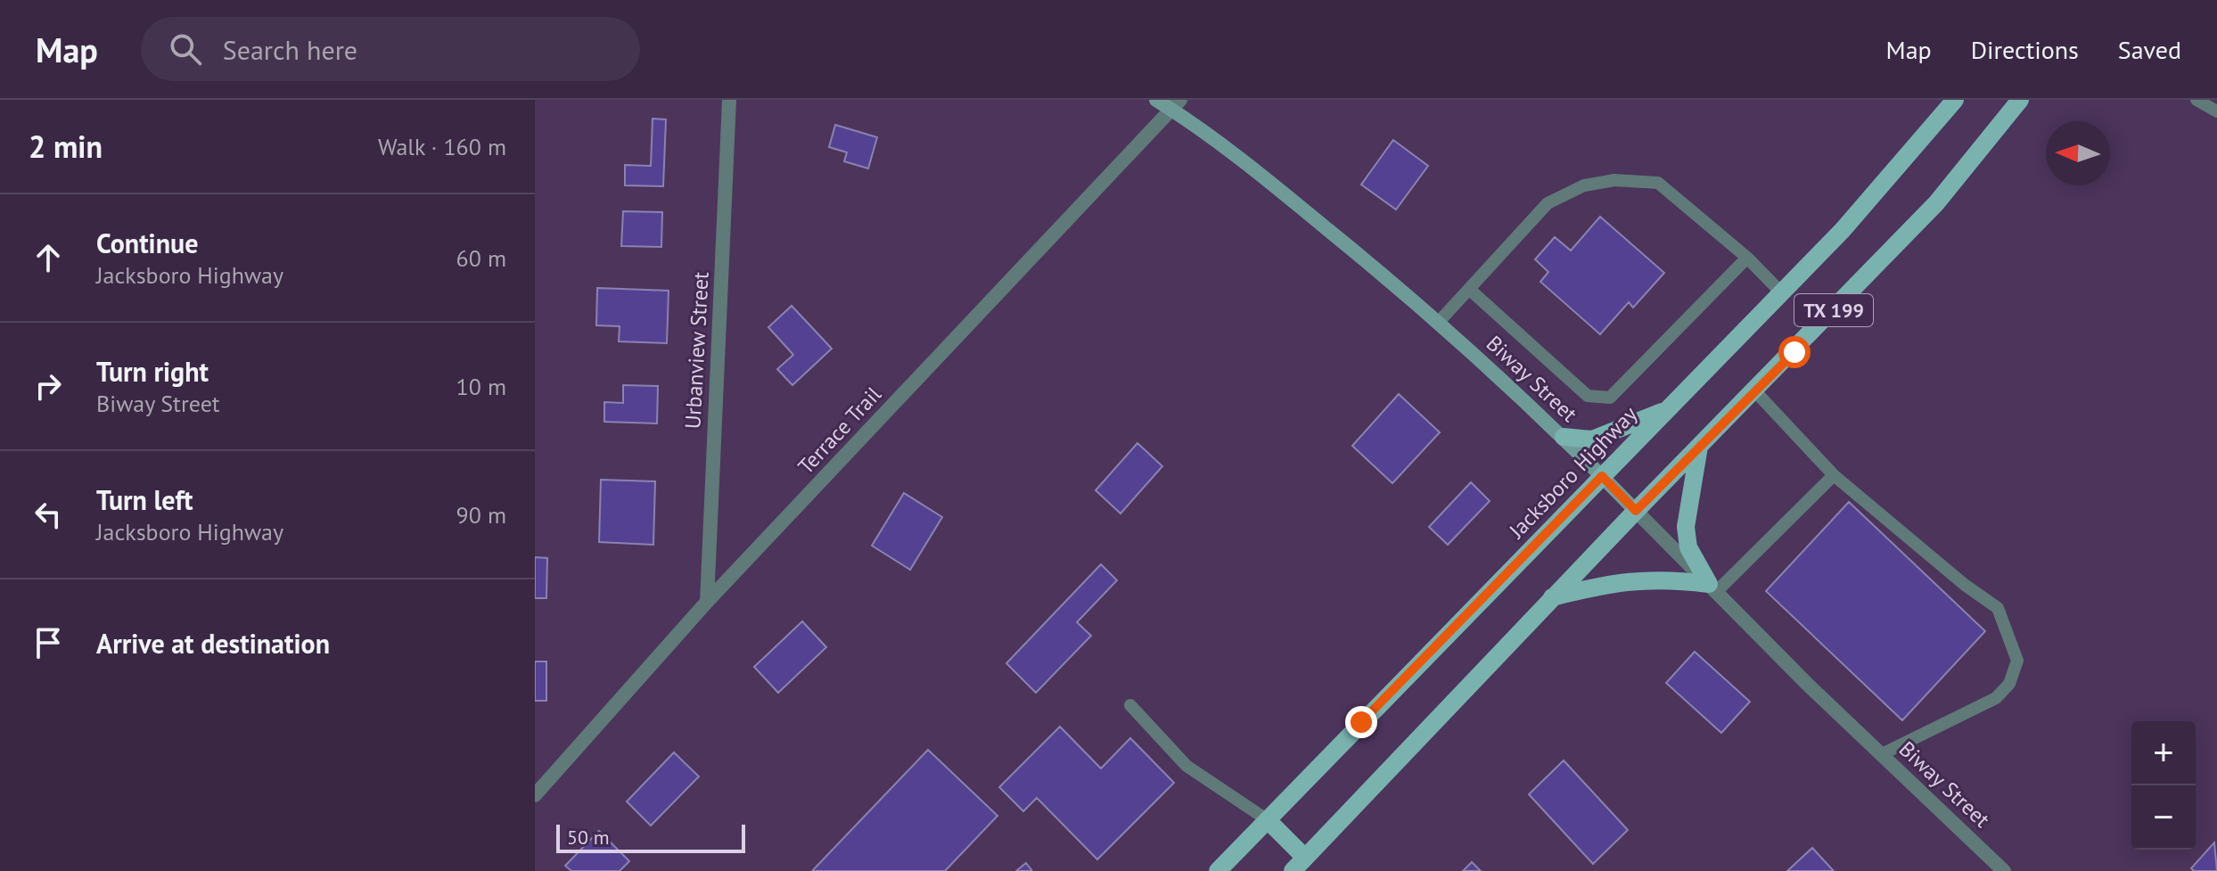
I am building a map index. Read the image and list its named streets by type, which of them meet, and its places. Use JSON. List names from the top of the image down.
{
  "streets": {
    "main road": ["TX 199", "Jacksboro Highway"],
    "street": ["Urbanview Street", "Biway Street", "Terrace Trail"]
  },
  "crossings": [
    ["TX 199", "Biway Street"],
    ["Urbanview Street", "Terrace Trail"],
    ["Biway Street", "Terrace Trail"],
    ["Biway Street", "Jacksboro Highway"]
  ],
  "scale_bar": "50 m",
  "north": "left",
  "page": {
    "header": "Map",
    "search": "Search here",
    "nav": ["Map", "Directions", "Saved"],
    "heading": ["2 min", "Walk · 160 m"],
    "list": [
      ["Continue", "Jacksboro Highway", "60 m"],
      ["Turn right", "Biway Street", "10 m"],
      ["Turn left", "Jacksboro Highway", "90 m"],
      "Arrive at destination"
    ],
    "map_buttons": ["+", "−"],
    "scale": "50 m"
  }
}
